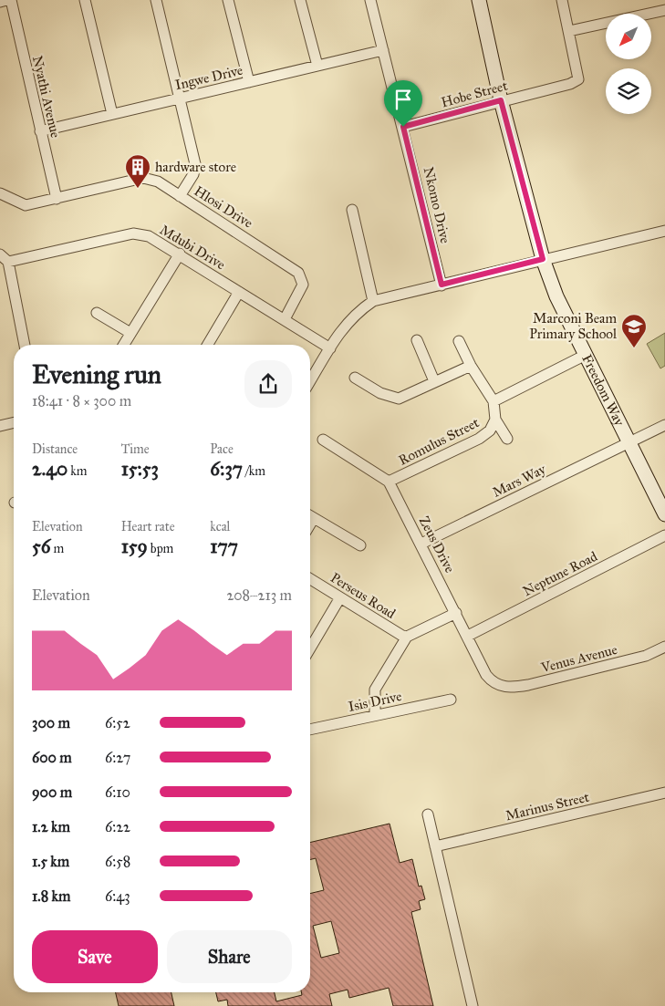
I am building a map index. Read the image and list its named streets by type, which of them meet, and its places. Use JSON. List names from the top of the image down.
{
  "streets": {
    "street": [
      "Ingwe Drive",
      "Hobe Street",
      "Nyathi Avenue",
      "Nkomo Drive",
      "Hlosi Drive",
      "Mdubi Drive",
      "Freedom Way",
      "Romulus Street",
      "Mars Way",
      "Zeus Drive",
      "Neptune Road",
      "Perseus Road",
      "Venus Avenue",
      "Isis Drive",
      "Marinus Street"
    ]
  },
  "crossings": [
    ["Ingwe Drive", "Nyathi Avenue"],
    ["Ingwe Drive", "Nkomo Drive"],
    ["Hobe Street", "Nkomo Drive"],
    ["Hobe Street", "Freedom Way"],
    ["Nyathi Avenue", "Hlosi Drive"],
    ["Hlosi Drive", "Mdubi Drive"],
    ["Freedom Way", "Mars Way"],
    ["Romulus Street", "Zeus Drive"],
    ["Mars Way", "Zeus Drive"],
    ["Zeus Drive", "Neptune Road"],
    ["Zeus Drive", "Venus Avenue"]
  ],
  "places": {
    "building": ["hardware store"],
    "school or university": ["Marconi Beam Primary School"]
  },
  "north": "bottom left",
  "page": {
    "heading": ["Evening run", "18:41 · 8 × 300 m"],
    "stats": [
      ["Distance", "2.40 km"],
      ["Time", "15:53"],
      ["Pace", "6:37 /km"],
      ["Elevation", "56 m"],
      ["Heart rate", "159 bpm"],
      ["kcal", "177"]
    ],
    "chart": ["Elevation", "208–213 m"],
    "list": [
      {
        "name": "300 m",
        "note": "6:52"
      },
      {
        "name": "600 m",
        "note": "6:27"
      },
      {
        "name": "900 m",
        "note": "6:10"
      },
      {
        "name": "1.2 km",
        "note": "6:22"
      },
      {
        "name": "1.5 km",
        "note": "6:58"
      },
      {
        "name": "1.8 km",
        "note": "6:43"
      }
    ],
    "buttons": ["Save", "Share"]
  }
}
